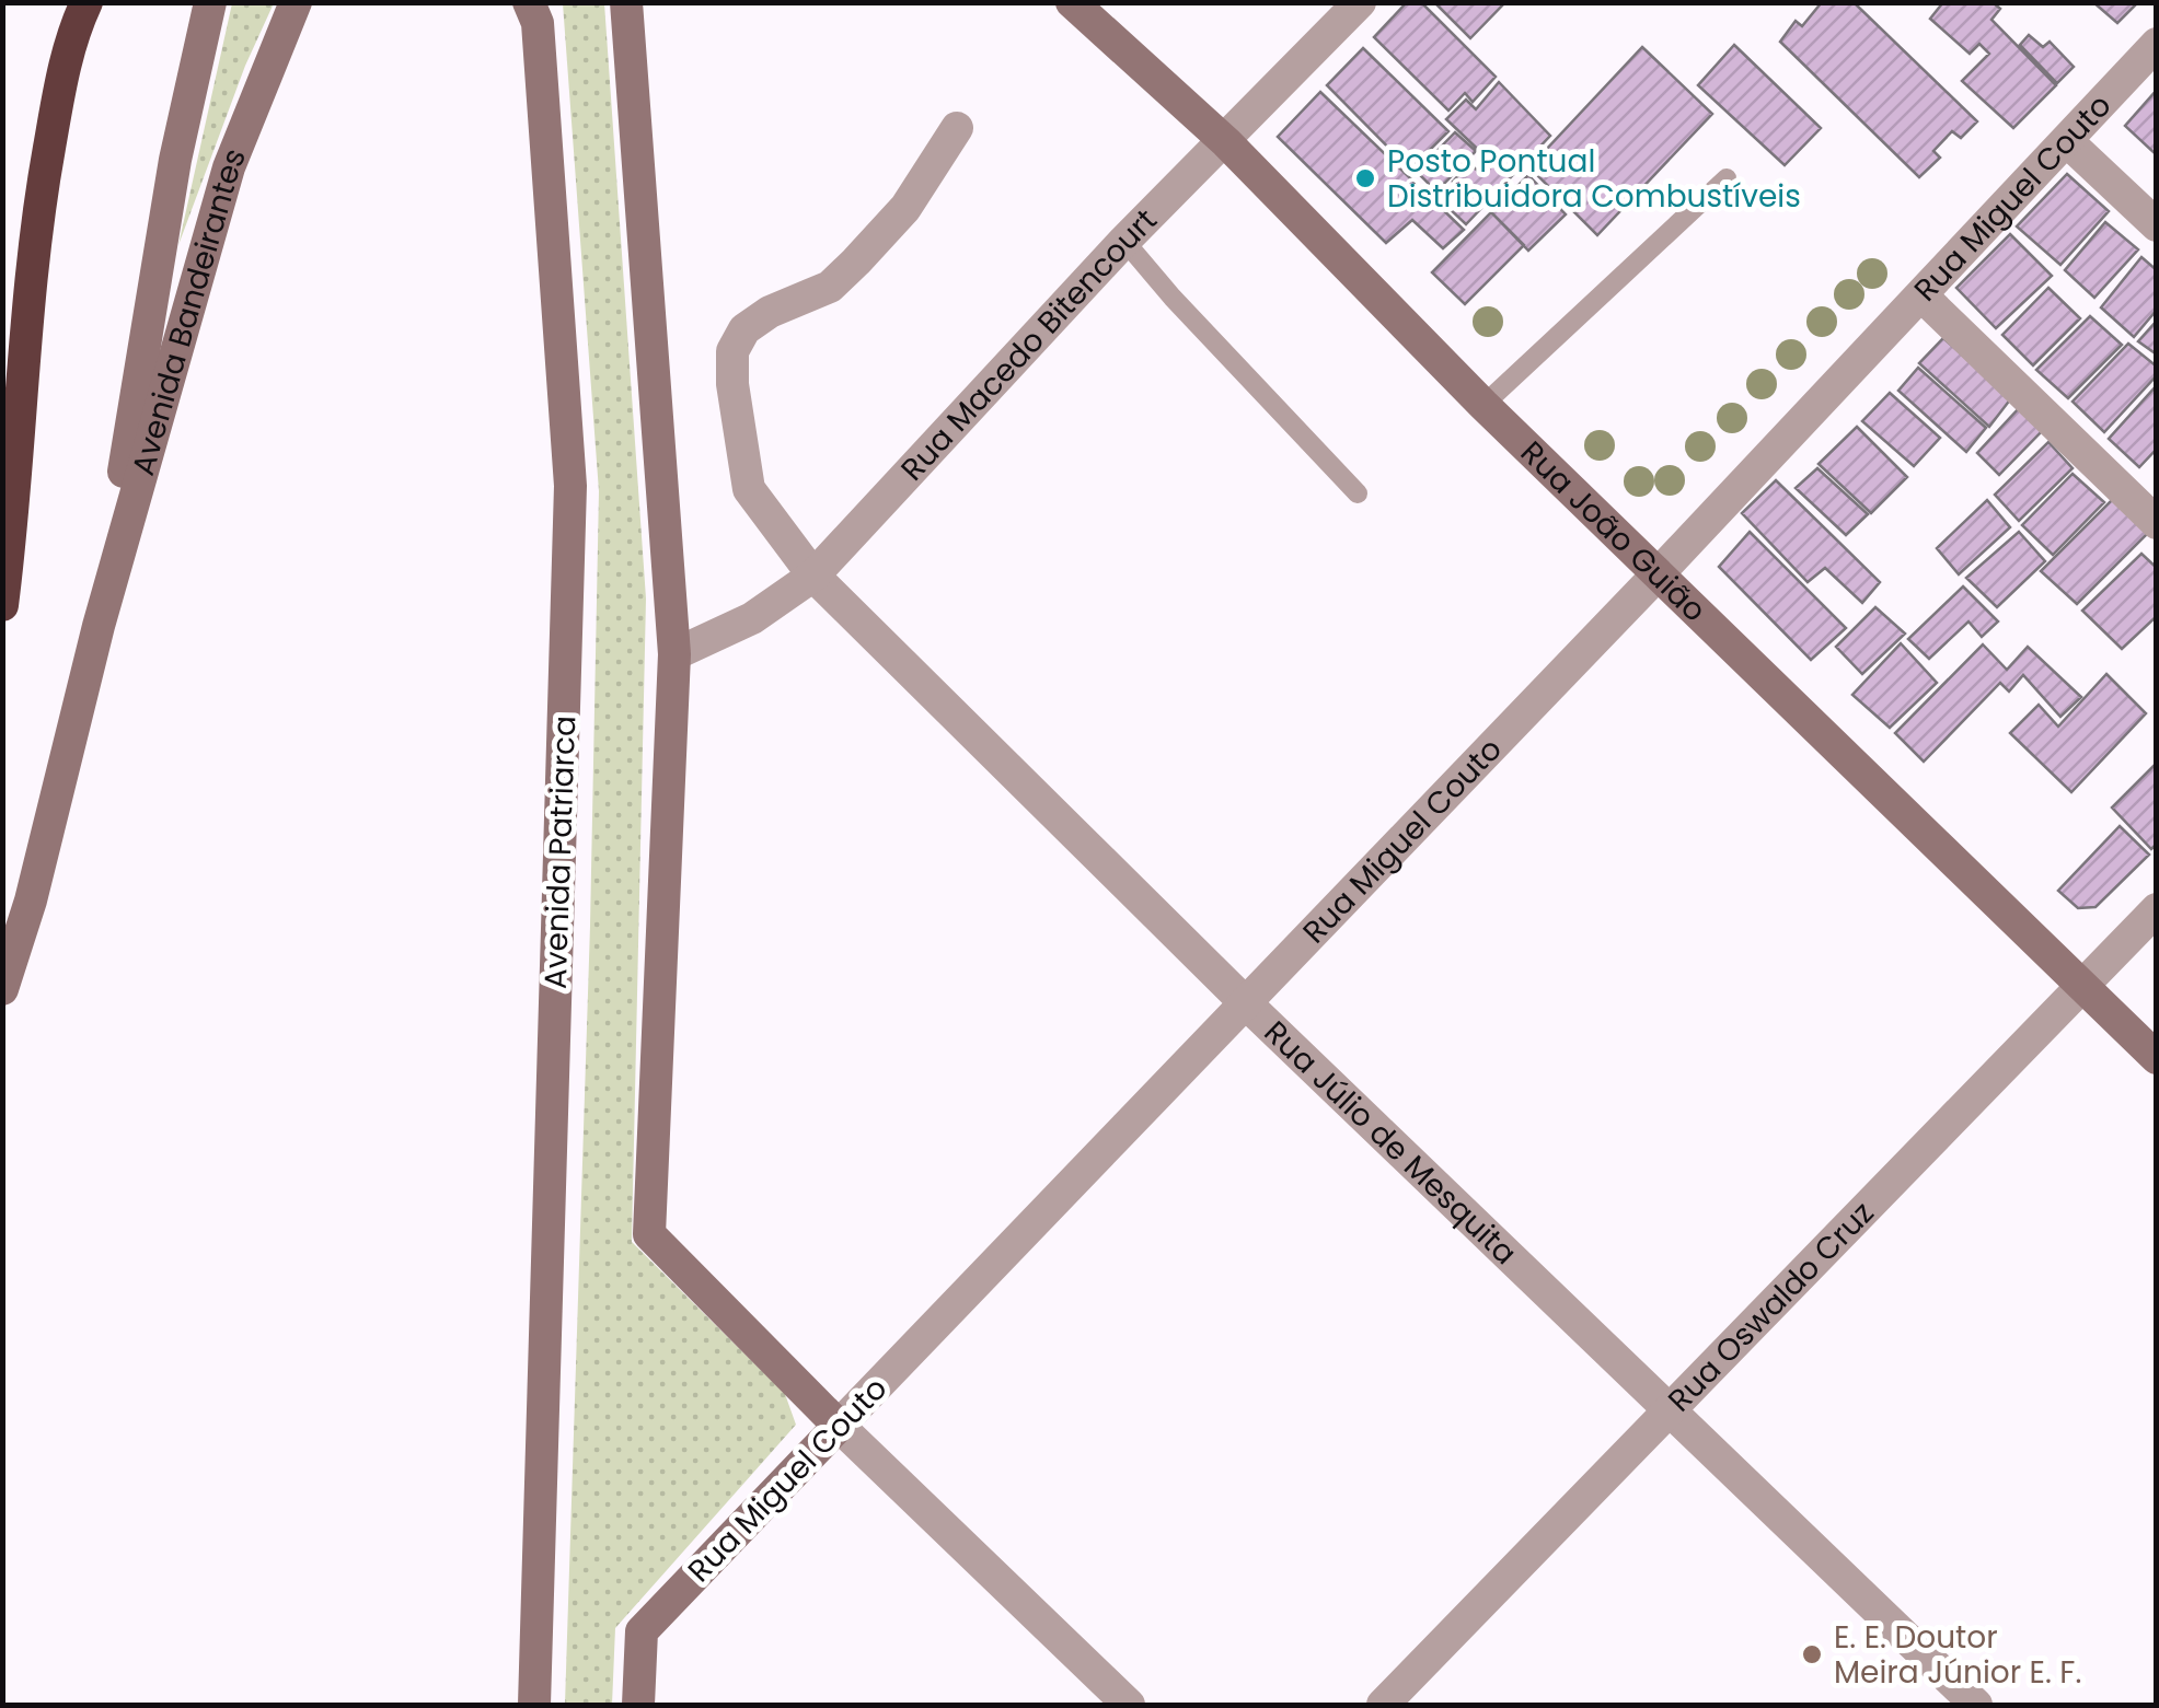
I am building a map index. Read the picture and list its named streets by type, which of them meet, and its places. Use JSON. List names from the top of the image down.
{
  "streets": {
    "main road": [
      "Rua Miguel Couto",
      "Avenida Bandeirantes",
      "Rua João Guião",
      "Avenida Patriarca"
    ],
    "street": ["Rua Macedo Bitencourt", "Rua Júlio de Mesquita", "Rua Oswaldo Cruz"]
  },
  "crossings": [
    ["Rua Miguel Couto", "Rua João Guião"],
    ["Rua Miguel Couto", "Rua Júlio de Mesquita"],
    ["Rua Macedo Bitencourt", "Rua João Guião"],
    ["Rua Macedo Bitencourt", "Rua Júlio de Mesquita"],
    ["Rua João Guião", "Rua Oswaldo Cruz"],
    ["Rua Júlio de Mesquita", "Rua Oswaldo Cruz"]
  ],
  "places": ["Posto Pontual Distribuidora Combustíveis", "E. E. Doutor Meira Júnior E. F."]
}
